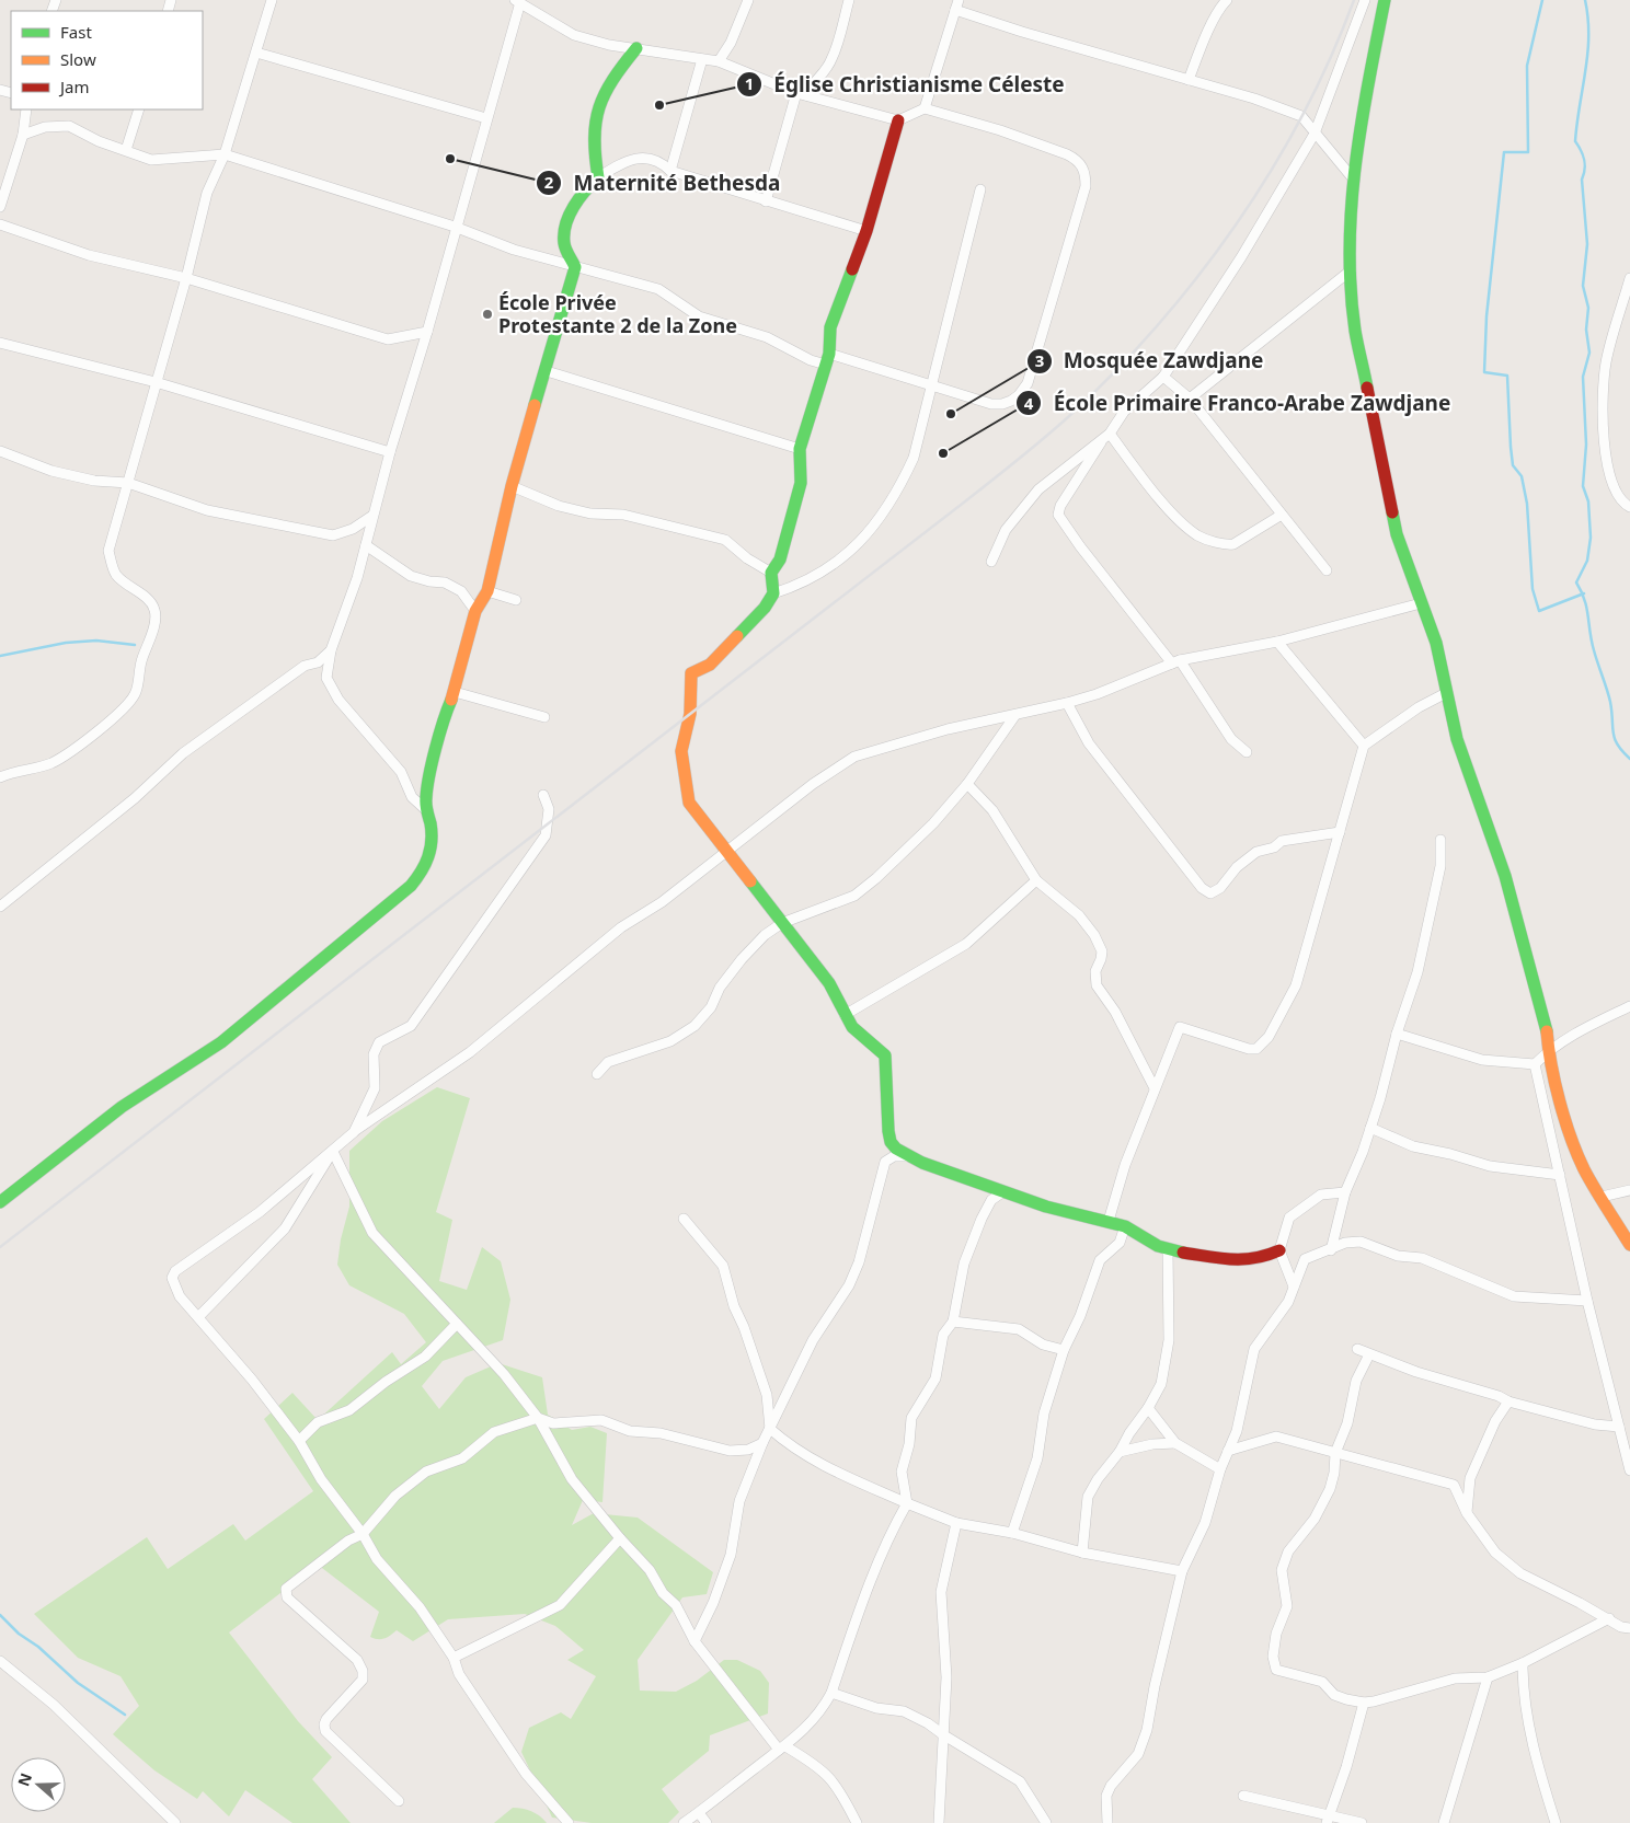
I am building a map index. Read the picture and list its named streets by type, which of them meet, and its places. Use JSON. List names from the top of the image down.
{
  "places": [
    "Église Christianisme Céleste",
    "Maternité Bethesda",
    "École Privée Protestante 2 de la Zone",
    "Mosquée Zawdjane",
    "École Primaire Franco-Arabe Zawdjane"
  ],
  "legend": ["Fast", "Slow", "Jam"],
  "north": "left"
}
